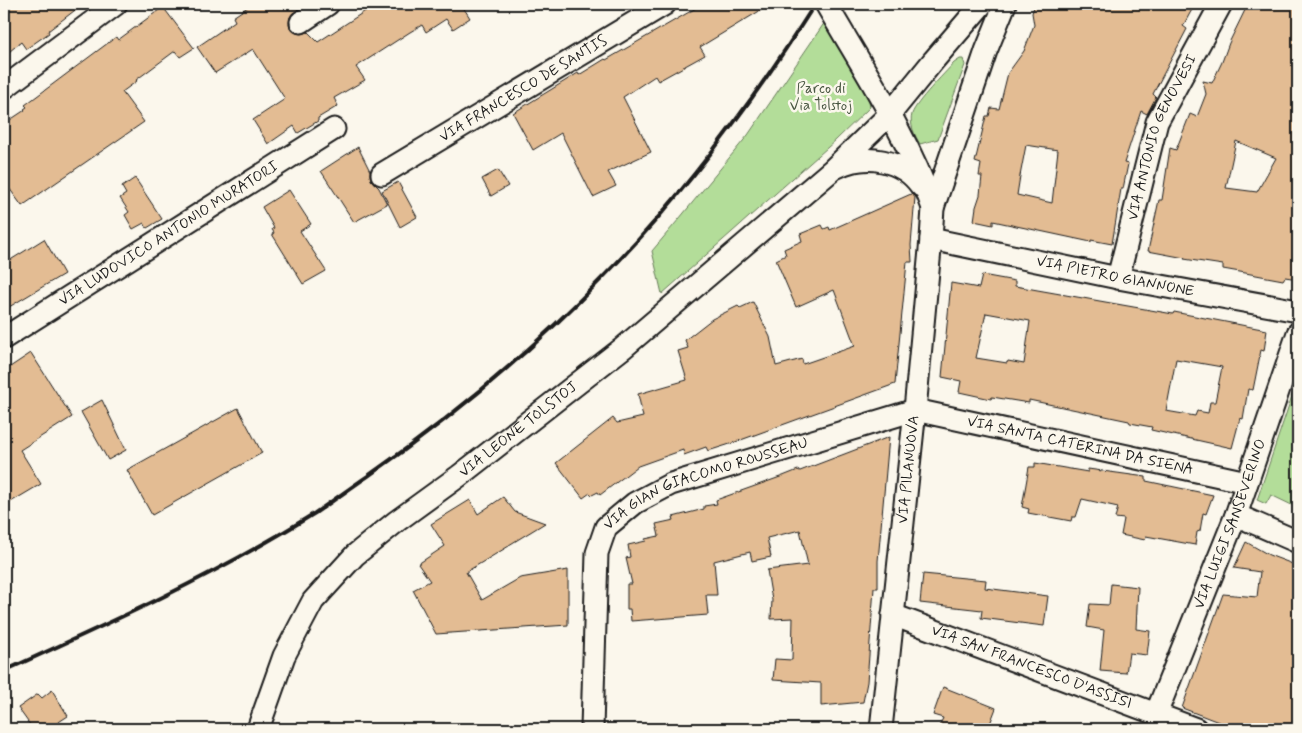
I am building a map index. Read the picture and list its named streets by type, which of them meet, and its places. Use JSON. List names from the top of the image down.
{
  "streets": {
    "street": [
      "VIA FRANCESCO DE SANTIS",
      "VIA ANTONIO GENOVESI",
      "VIA LUDOVICO ANTONIO MURATORI",
      "VIA PIETRO GIANNONE",
      "VIA LEONE TOLSTOJ",
      "VIA SANTA CATERINA DA SIENA",
      "VIA PILANUOVA",
      "VIA GIAN GIACOMO ROUSSEAU",
      "VIA LUIGI SANSEVERINO",
      "VIA SAN FRANCESCO D'ASSISI"
    ]
  },
  "crossings": [
    ["VIA ANTONIO GENOVESI", "VIA PIETRO GIANNONE"],
    ["VIA PIETRO GIANNONE", "VIA PILANUOVA"],
    ["VIA LEONE TOLSTOJ", "VIA PILANUOVA"],
    ["VIA SANTA CATERINA DA SIENA", "VIA PILANUOVA"],
    ["VIA SANTA CATERINA DA SIENA", "VIA GIAN GIACOMO ROUSSEAU"],
    ["VIA SANTA CATERINA DA SIENA", "VIA LUIGI SANSEVERINO"],
    ["VIA PILANUOVA", "VIA GIAN GIACOMO ROUSSEAU"],
    ["VIA PILANUOVA", "VIA SAN FRANCESCO D'ASSISI"],
    ["VIA LUIGI SANSEVERINO", "VIA SAN FRANCESCO D'ASSISI"]
  ],
  "parks": ["Parco di Via Tolstoj"]
}
